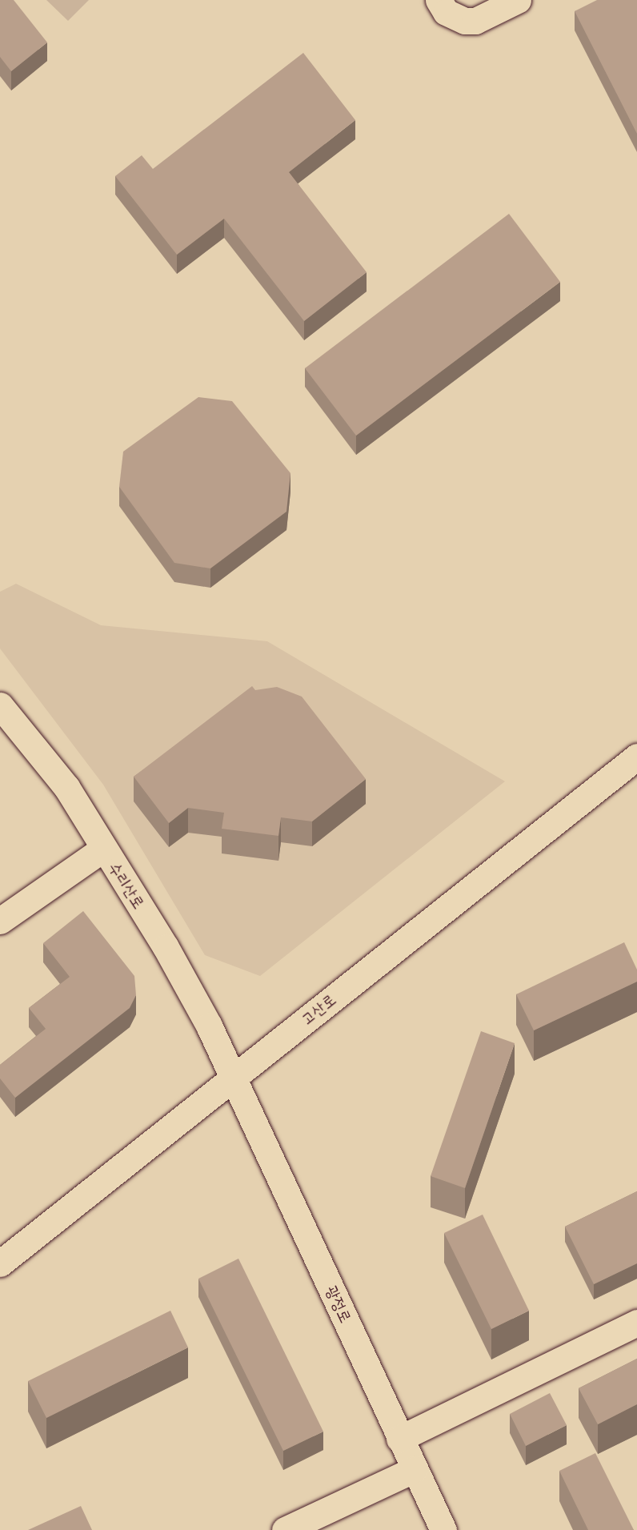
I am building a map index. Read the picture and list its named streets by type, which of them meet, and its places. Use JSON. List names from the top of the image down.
{
  "streets": {
    "street": ["수리산로", "고산로", "광정로"]
  },
  "crossings": [
    ["수리산로", "고산로"],
    ["수리산로", "광정로"],
    ["고산로", "광정로"]
  ]
}
